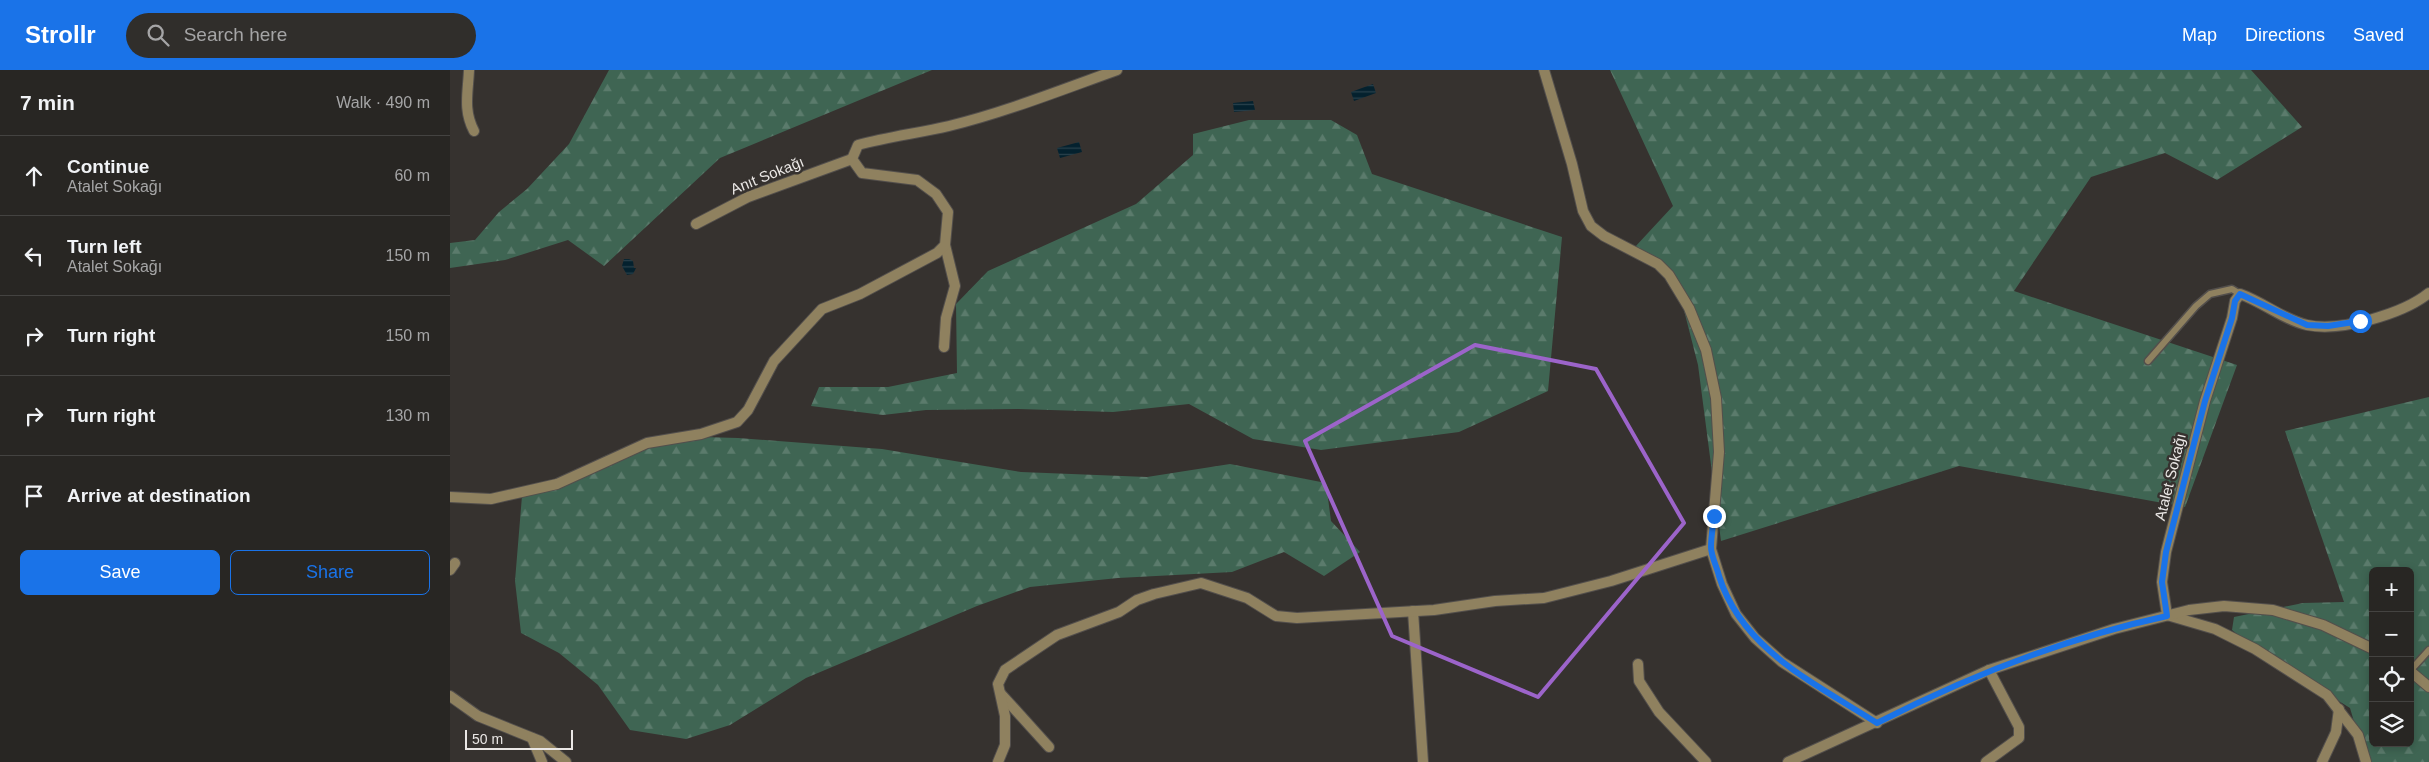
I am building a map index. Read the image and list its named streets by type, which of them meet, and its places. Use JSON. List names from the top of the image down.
{
  "streets": {
    "street": ["Anıt Sokağı", "Atalet Sokağı"]
  },
  "scale_bar": "50 m",
  "page": {
    "header": "Strollr",
    "search": "Search here",
    "nav": ["Map", "Directions", "Saved"],
    "heading": ["7 min", "Walk · 490 m"],
    "list": [
      ["Continue", "Atalet Sokağı", "60 m"],
      ["Turn left", "Atalet Sokağı", "150 m"],
      ["Turn right", "150 m"],
      ["Turn right", "130 m"],
      "Arrive at destination"
    ],
    "buttons": ["Save", "Share"],
    "map_buttons": ["+", "−"],
    "scale": "50 m"
  }
}
